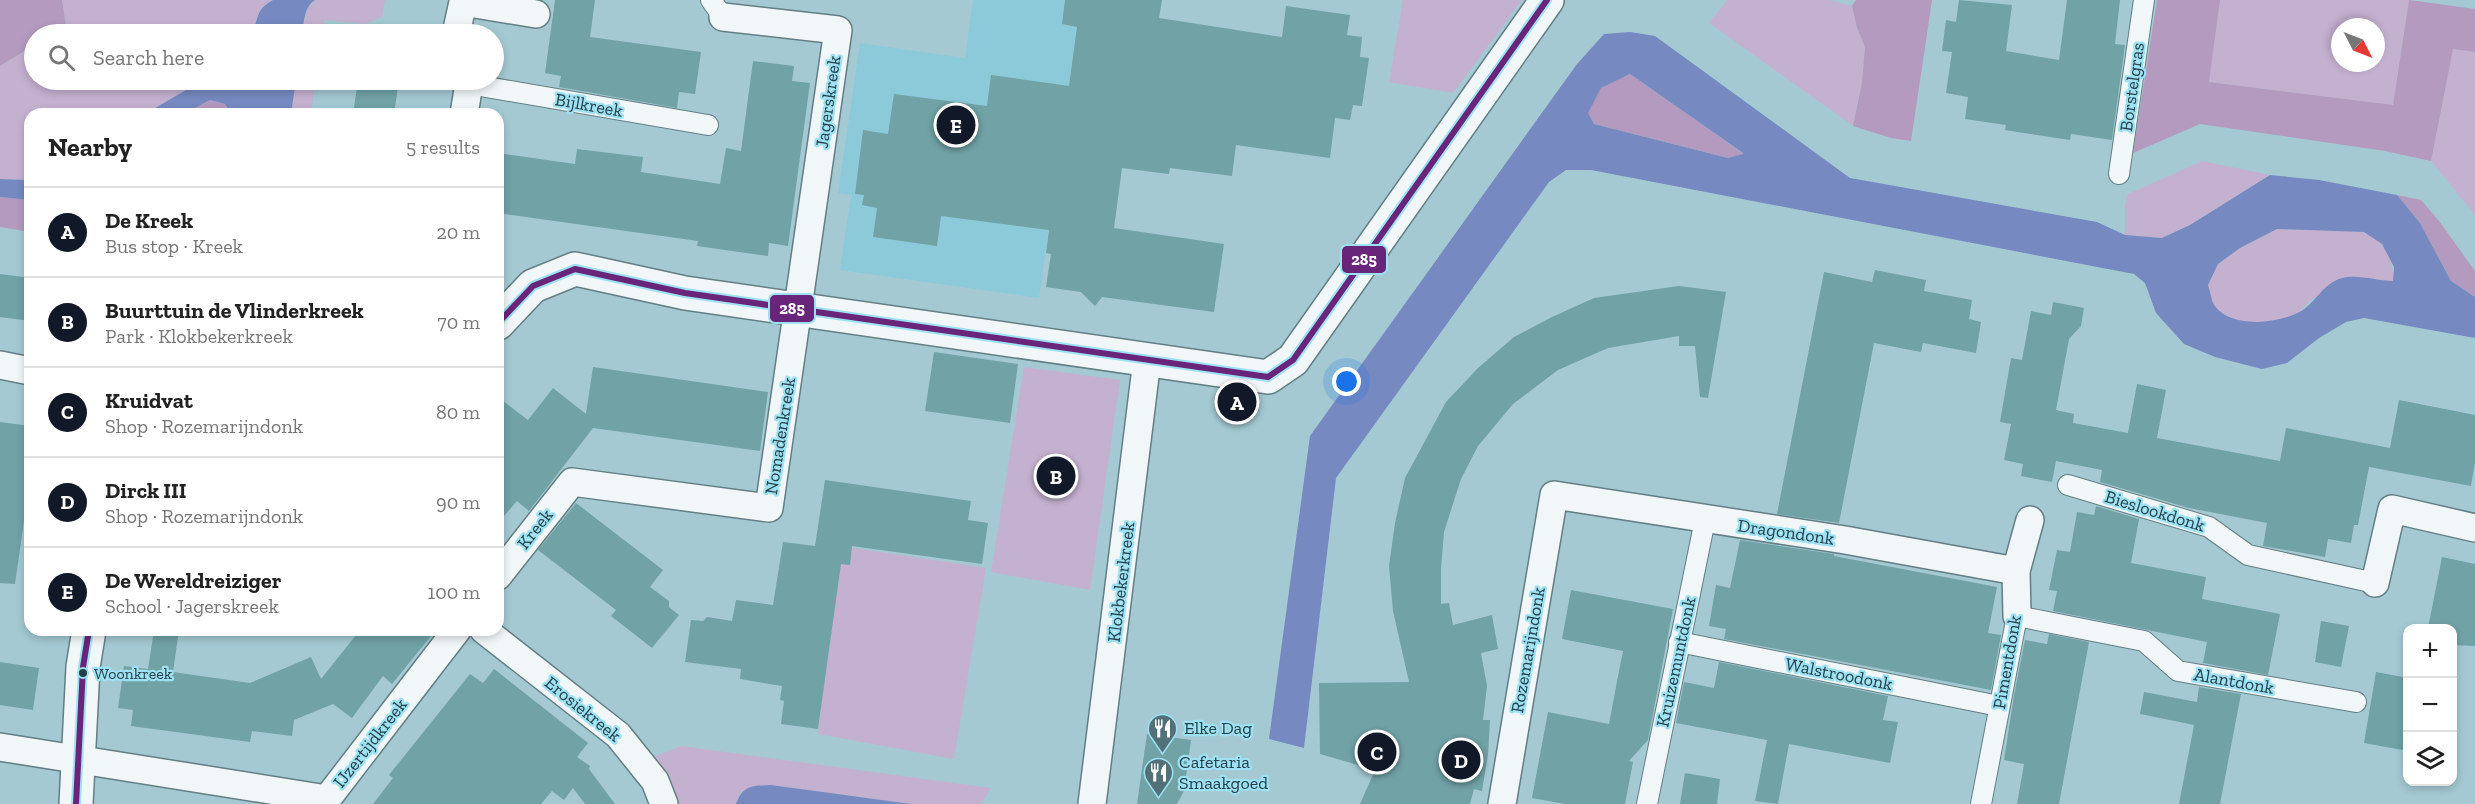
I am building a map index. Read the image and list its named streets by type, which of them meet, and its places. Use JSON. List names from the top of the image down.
{
  "streets": {
    "street": [
      "Borstelgras",
      "Jagerskreek",
      "Bijlkreek",
      "Nomadenkreek",
      "Bieslookdonk",
      "Kreek",
      "Dragondonk",
      "Klokbekerkreek",
      "Rozemarijndonk",
      "Kruizemuntdonk",
      "Pimentdonk",
      "Walstroodonk",
      "Alantdonk",
      "Erosiekreek",
      "IJzertijdkreek"
    ]
  },
  "crossings": [
    ["Jagerskreek", "Nomadenkreek"],
    ["Nomadenkreek", "Kreek"],
    ["Dragondonk", "Rozemarijndonk"],
    ["Dragondonk", "Kruizemuntdonk"],
    ["Dragondonk", "Pimentdonk"],
    ["Kruizemuntdonk", "Walstroodonk"],
    ["Pimentdonk", "Walstroodonk"],
    ["Pimentdonk", "Alantdonk"]
  ],
  "places": {
    "other": ["Woonkreek"],
    "restaurant": ["Elke Dag", "Cafetaria Smaakgoed"]
  },
  "lines": ["transit line 285"],
  "north": "bottom right",
  "page": {
    "search": "Search here",
    "pins": [
      "E",
      "A",
      "B",
      "C",
      "D"
    ],
    "heading": ["Nearby", "5 results"],
    "list": [
      {
        "mark": "A",
        "name": "De Kreek",
        "note": "Bus stop · Kreek",
        "value": "20 m"
      },
      {
        "mark": "B",
        "name": "Buurttuin de Vlinderkreek",
        "note": "Park · Klokbekerkreek",
        "value": "70 m"
      },
      {
        "mark": "C",
        "name": "Kruidvat",
        "note": "Shop · Rozemarijndonk",
        "value": "80 m"
      },
      {
        "mark": "D",
        "name": "Dirck III",
        "note": "Shop · Rozemarijndonk",
        "value": "90 m"
      },
      {
        "mark": "E",
        "name": "De Wereldreiziger",
        "note": "School · Jagerskreek",
        "value": "100 m"
      }
    ],
    "map_buttons": ["+", "−"]
  }
}
